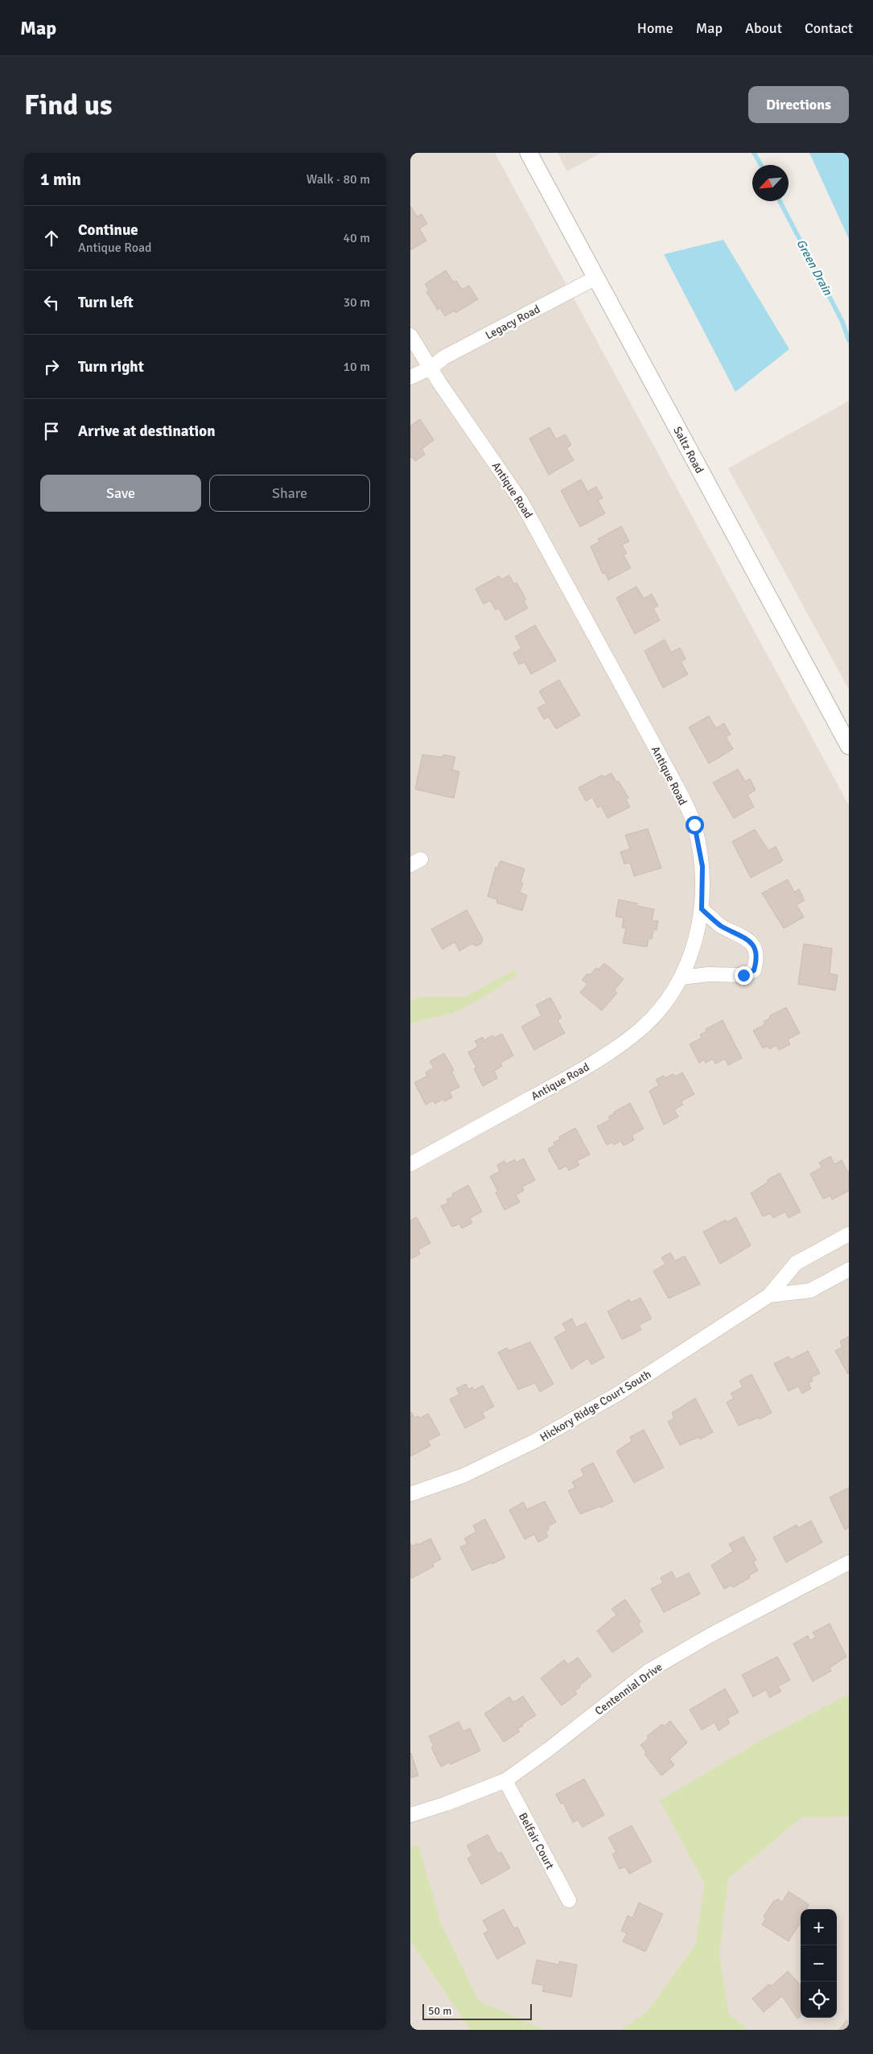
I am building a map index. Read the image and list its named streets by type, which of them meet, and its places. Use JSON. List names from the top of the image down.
{
  "streets": {
    "street": [
      "Legacy Road",
      "Saltz Road",
      "Antique Road",
      "Hickory Ridge Court South",
      "Centennial Drive",
      "Belfair Court"
    ]
  },
  "crossings": [
    ["Legacy Road", "Saltz Road"],
    ["Legacy Road", "Antique Road"],
    ["Centennial Drive", "Belfair Court"]
  ],
  "water": ["Green Drain"],
  "scale_bar": "50 m",
  "north": "bottom left",
  "page": {
    "header": "Map",
    "nav": [
      "Home",
      "Map",
      "About",
      "Contact"
    ],
    "buttons": [
      "Directions",
      ["Save", "Share"]
    ],
    "title": "Find us",
    "heading": ["1 min", "Walk · 80 m"],
    "list": [
      ["Continue", "Antique Road", "40 m"],
      ["Turn left", "30 m"],
      ["Turn right", "10 m"],
      "Arrive at destination"
    ],
    "map_buttons": ["+", "−"],
    "scale": "50 m"
  }
}
